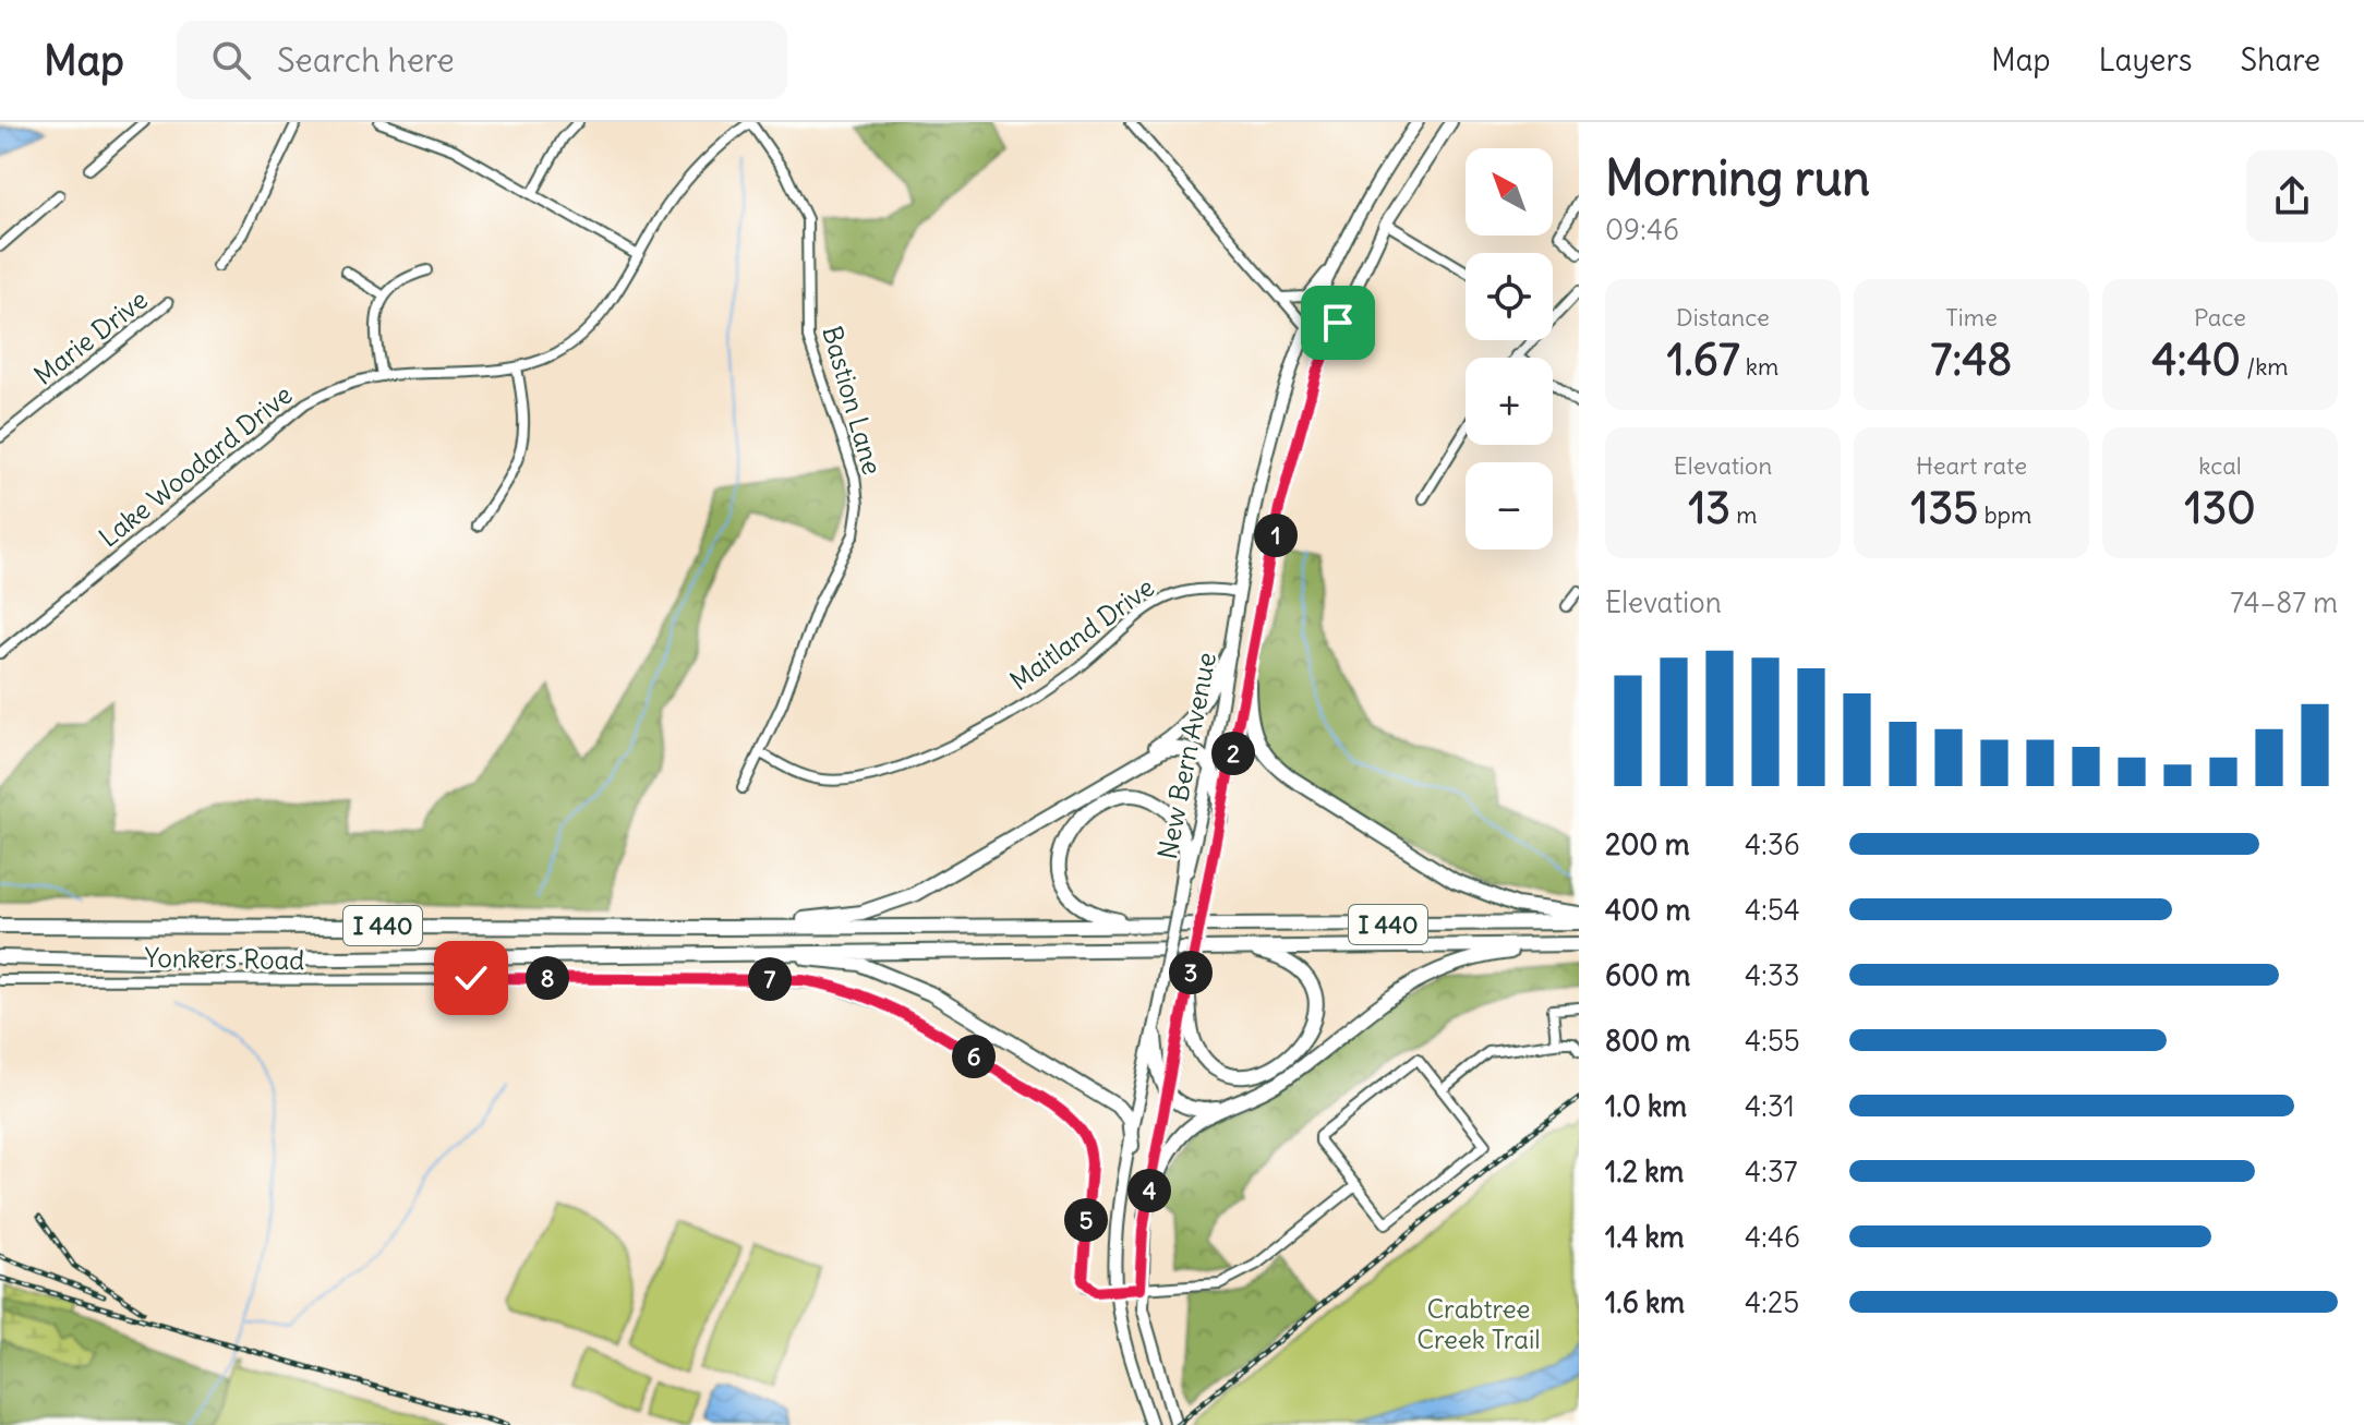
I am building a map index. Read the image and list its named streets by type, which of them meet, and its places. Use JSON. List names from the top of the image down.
{
  "streets": {
    "highway": ["I 440"],
    "main road": ["New Bern Avenue"],
    "street": [
      "Marie Drive",
      "Bastion Lane",
      "Lake Woodard Drive",
      "Maitland Drive",
      "Yonkers Road"
    ]
  },
  "crossings": [
    ["Bastion Lane", "Lake Woodard Drive"],
    ["Bastion Lane", "Maitland Drive"],
    ["Maitland Drive", "New Bern Avenue"],
    ["New Bern Avenue", "Yonkers Road"]
  ],
  "parks": ["Crabtree Creek Trail"],
  "north": "top left",
  "page": {
    "header": "Map",
    "search": "Search here",
    "nav": ["Map", "Layers", "Share"],
    "heading": ["Morning run", "09:46"],
    "map_buttons": ["+", "−"],
    "stats": [
      ["Distance", "1.67 km"],
      ["Time", "7:48"],
      ["Pace", "4:40 /km"],
      ["Elevation", "13 m"],
      ["Heart rate", "135 bpm"],
      ["kcal", "130"]
    ],
    "pins": [
      "1",
      "2",
      "3",
      "8",
      "7",
      "6",
      "4",
      "5"
    ],
    "chart": ["Elevation", "74–87 m"],
    "list": [
      {
        "name": "200 m",
        "note": "4:36"
      },
      {
        "name": "400 m",
        "note": "4:54"
      },
      {
        "name": "600 m",
        "note": "4:33"
      },
      {
        "name": "800 m",
        "note": "4:55"
      },
      {
        "name": "1.0 km",
        "note": "4:31"
      },
      {
        "name": "1.2 km",
        "note": "4:37"
      },
      {
        "name": "1.4 km",
        "note": "4:46"
      },
      {
        "name": "1.6 km",
        "note": "4:25"
      }
    ]
  }
}
